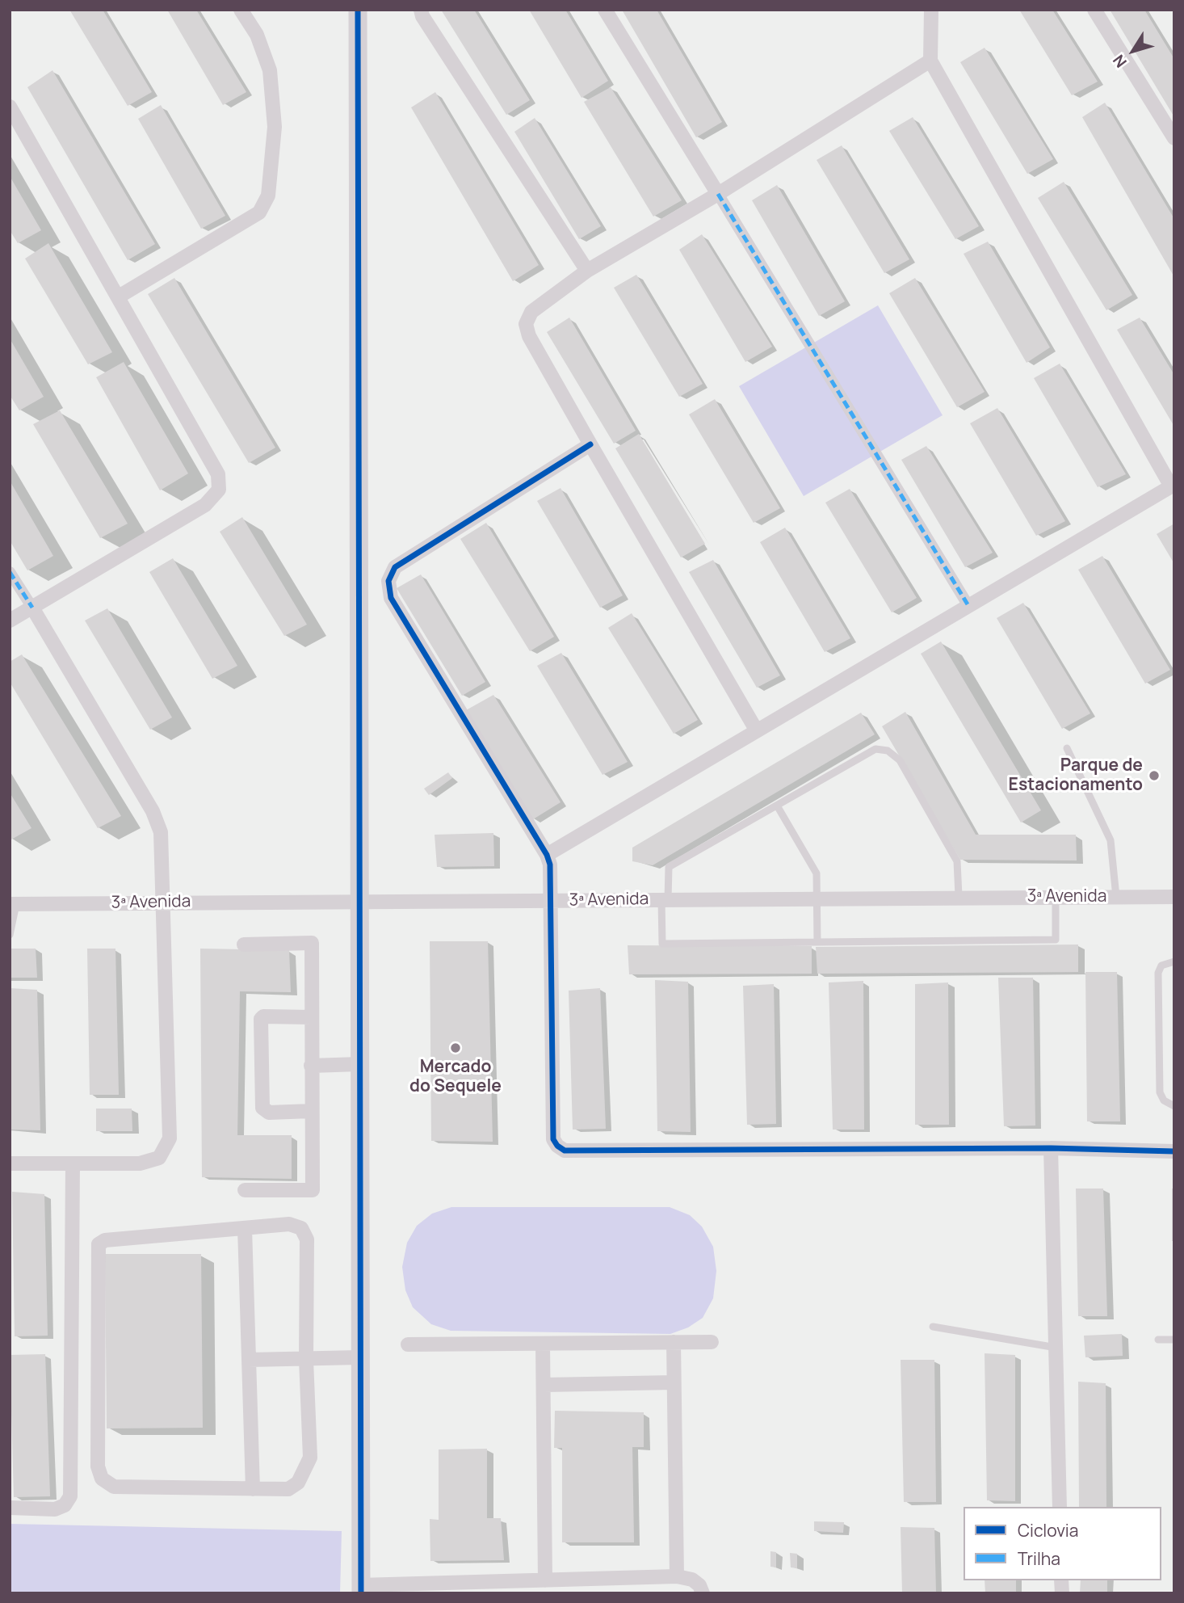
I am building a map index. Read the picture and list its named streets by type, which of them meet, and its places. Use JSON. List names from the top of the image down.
{
  "streets": {
    "street": ["3ª Avenida"]
  },
  "places": ["Parque de Estacionamento", "Mercado do Sequele"],
  "legend": ["Ciclovia", "Trilha"],
  "north": "bottom left"
}
